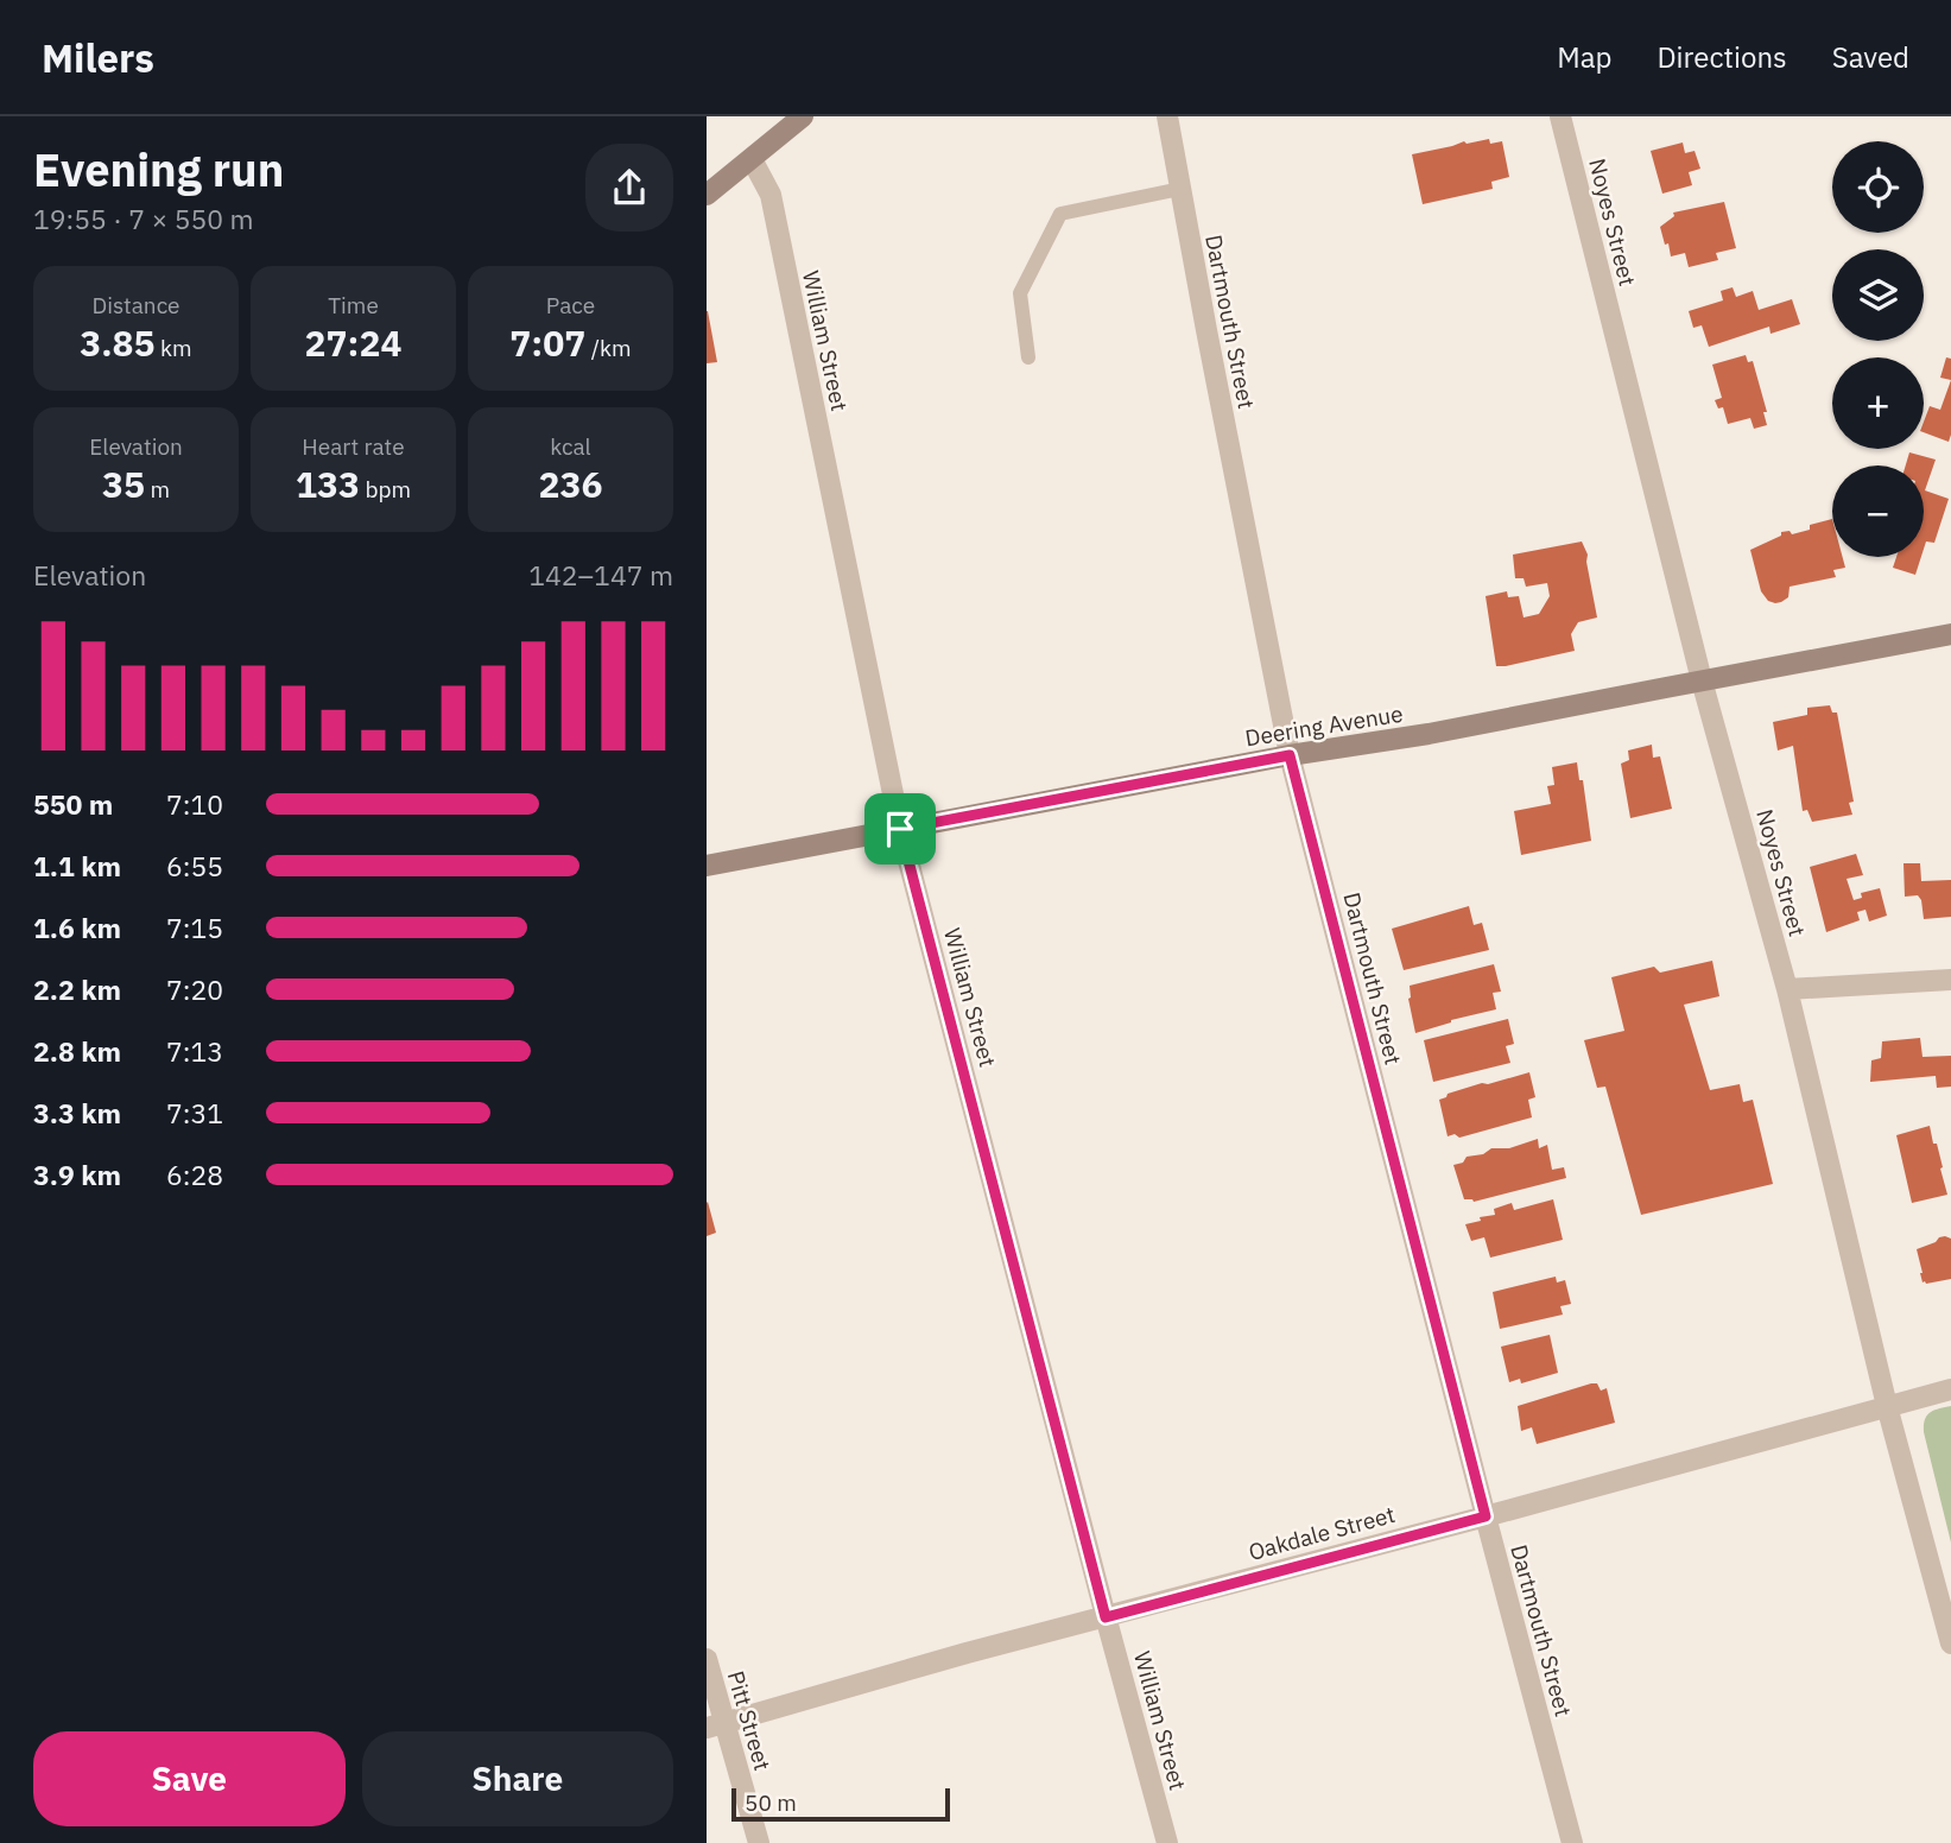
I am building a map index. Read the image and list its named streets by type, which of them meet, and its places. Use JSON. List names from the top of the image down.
{
  "streets": {
    "main road": ["Deering Avenue"],
    "street": [
      "Noyes Street",
      "Dartmouth Street",
      "William Street",
      "Oakdale Street",
      "Pitt Street"
    ]
  },
  "crossings": [
    ["Noyes Street", "Deering Avenue"],
    ["Noyes Street", "Oakdale Street"],
    ["Dartmouth Street", "Deering Avenue"],
    ["Dartmouth Street", "Oakdale Street"],
    ["William Street", "Deering Avenue"],
    ["William Street", "Oakdale Street"],
    ["Oakdale Street", "Pitt Street"]
  ],
  "scale_bar": "50 m",
  "page": {
    "header": "Milers",
    "nav": ["Map", "Directions", "Saved"],
    "heading": ["Evening run", "19:55 · 7 × 550 m"],
    "map_buttons": ["+", "−"],
    "stats": [
      ["Distance", "3.85 km"],
      ["Time", "27:24"],
      ["Pace", "7:07 /km"],
      ["Elevation", "35 m"],
      ["Heart rate", "133 bpm"],
      ["kcal", "236"]
    ],
    "chart": ["Elevation", "142–147 m"],
    "list": [
      {
        "name": "550 m",
        "note": "7:10"
      },
      {
        "name": "1.1 km",
        "note": "6:55"
      },
      {
        "name": "1.6 km",
        "note": "7:15"
      },
      {
        "name": "2.2 km",
        "note": "7:20"
      },
      {
        "name": "2.8 km",
        "note": "7:13"
      },
      {
        "name": "3.3 km",
        "note": "7:31"
      },
      {
        "name": "3.9 km",
        "note": "6:28"
      }
    ],
    "buttons": ["Save", "Share"],
    "scale": "50 m"
  }
}
